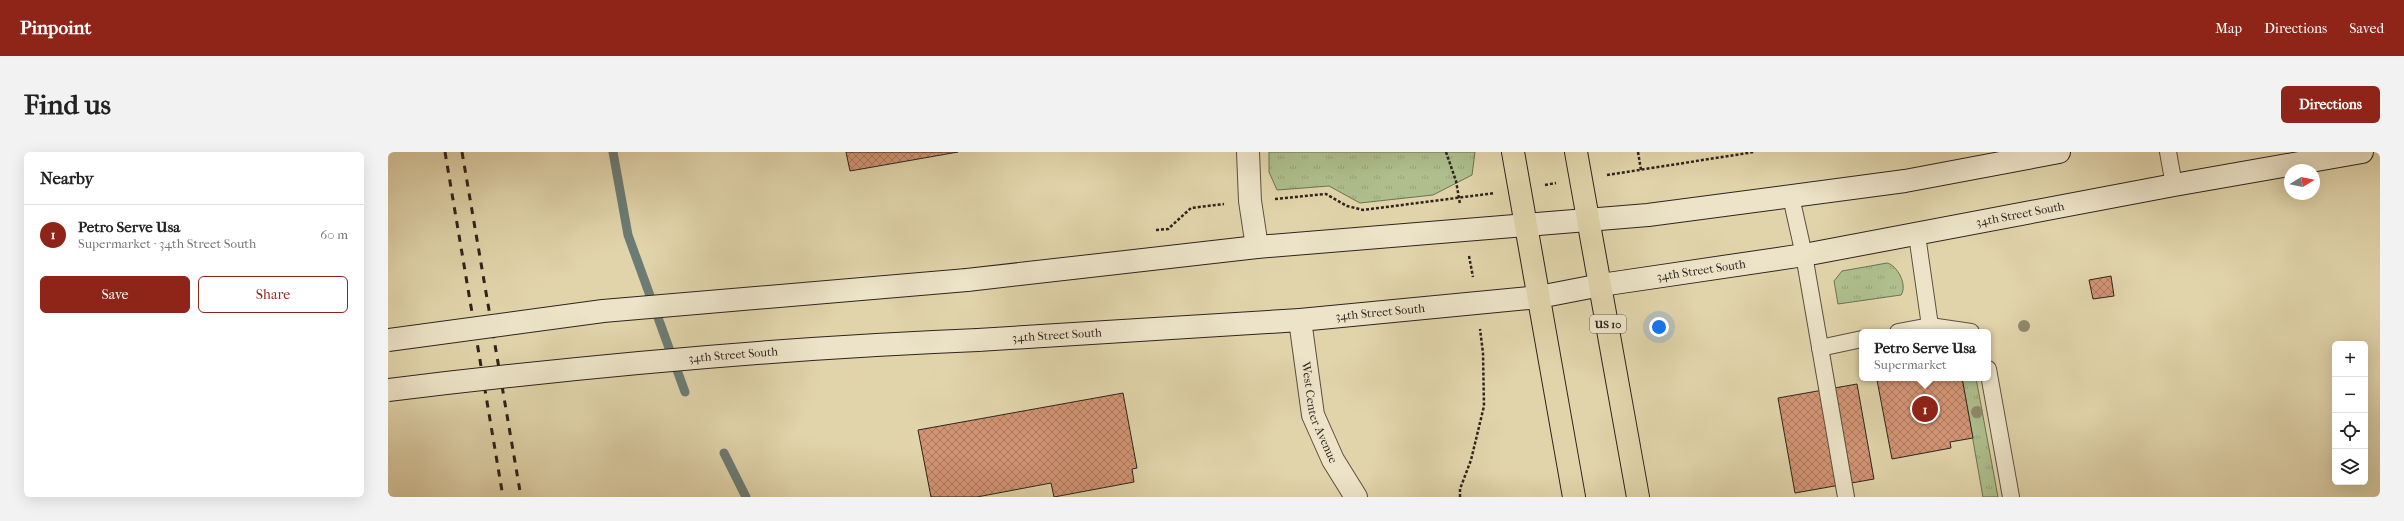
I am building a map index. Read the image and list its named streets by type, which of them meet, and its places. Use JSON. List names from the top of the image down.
{
  "streets": {
    "main road": ["34th Street South", "US 10", "West Center Avenue"]
  },
  "crossings": [
    ["34th Street South", "US 10"],
    ["34th Street South", "West Center Avenue"]
  ],
  "north": "right",
  "page": {
    "header": "Pinpoint",
    "nav": ["Map", "Directions", "Saved"],
    "buttons": [
      "Directions",
      ["Save", "Share"]
    ],
    "title": "Find us",
    "heading": "Nearby",
    "list": [
      {
        "mark": "1",
        "name": "Petro Serve Usa",
        "note": "Supermarket · 34th Street South",
        "value": "60 m"
      }
    ],
    "popup": ["Petro Serve Usa", "Supermarket"],
    "map_buttons": ["+", "−"],
    "pins": "1"
  }
}
